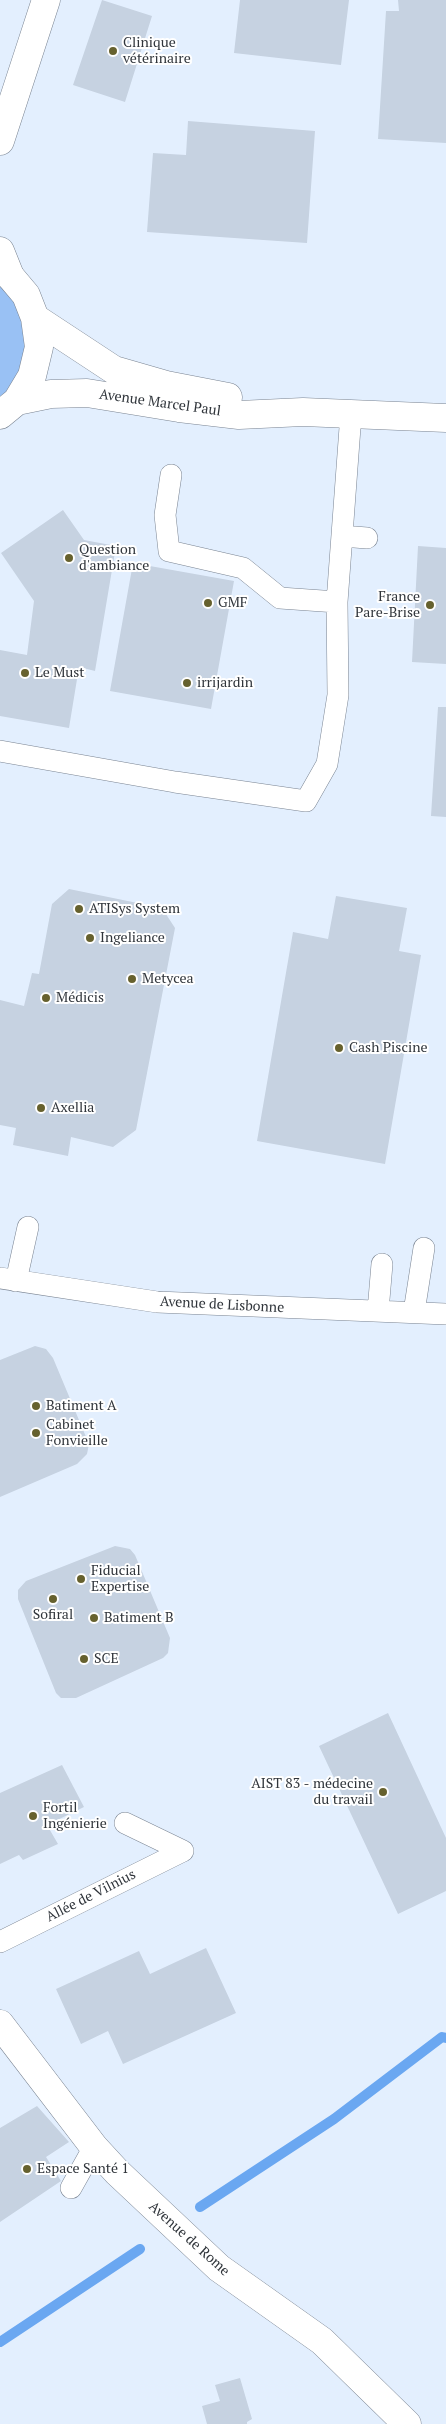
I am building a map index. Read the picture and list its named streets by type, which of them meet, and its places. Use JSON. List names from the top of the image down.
{
  "streets": {
    "main road": ["Avenue Marcel Paul", "Avenue de Rome"],
    "lane": ["Avenue de Lisbonne", "Allée de Vilnius"]
  },
  "places": [
    "Clinique vétérinaire",
    "Question d'ambiance",
    "GMF",
    "France Pare-Brise",
    "Le Must",
    "irrijardin",
    "ATISys System",
    "Ingeliance",
    "Metycea",
    "Médicis",
    "Cash Piscine",
    "Axellia",
    "Batiment A",
    "Cabinet Fonvieille",
    "Fiducial Expertise",
    "Sofiral",
    "Batiment B",
    "SCE",
    "AIST 83 - médecine du travail",
    "Fortil Ingénierie",
    "Espace Santé 1"
  ]
}
